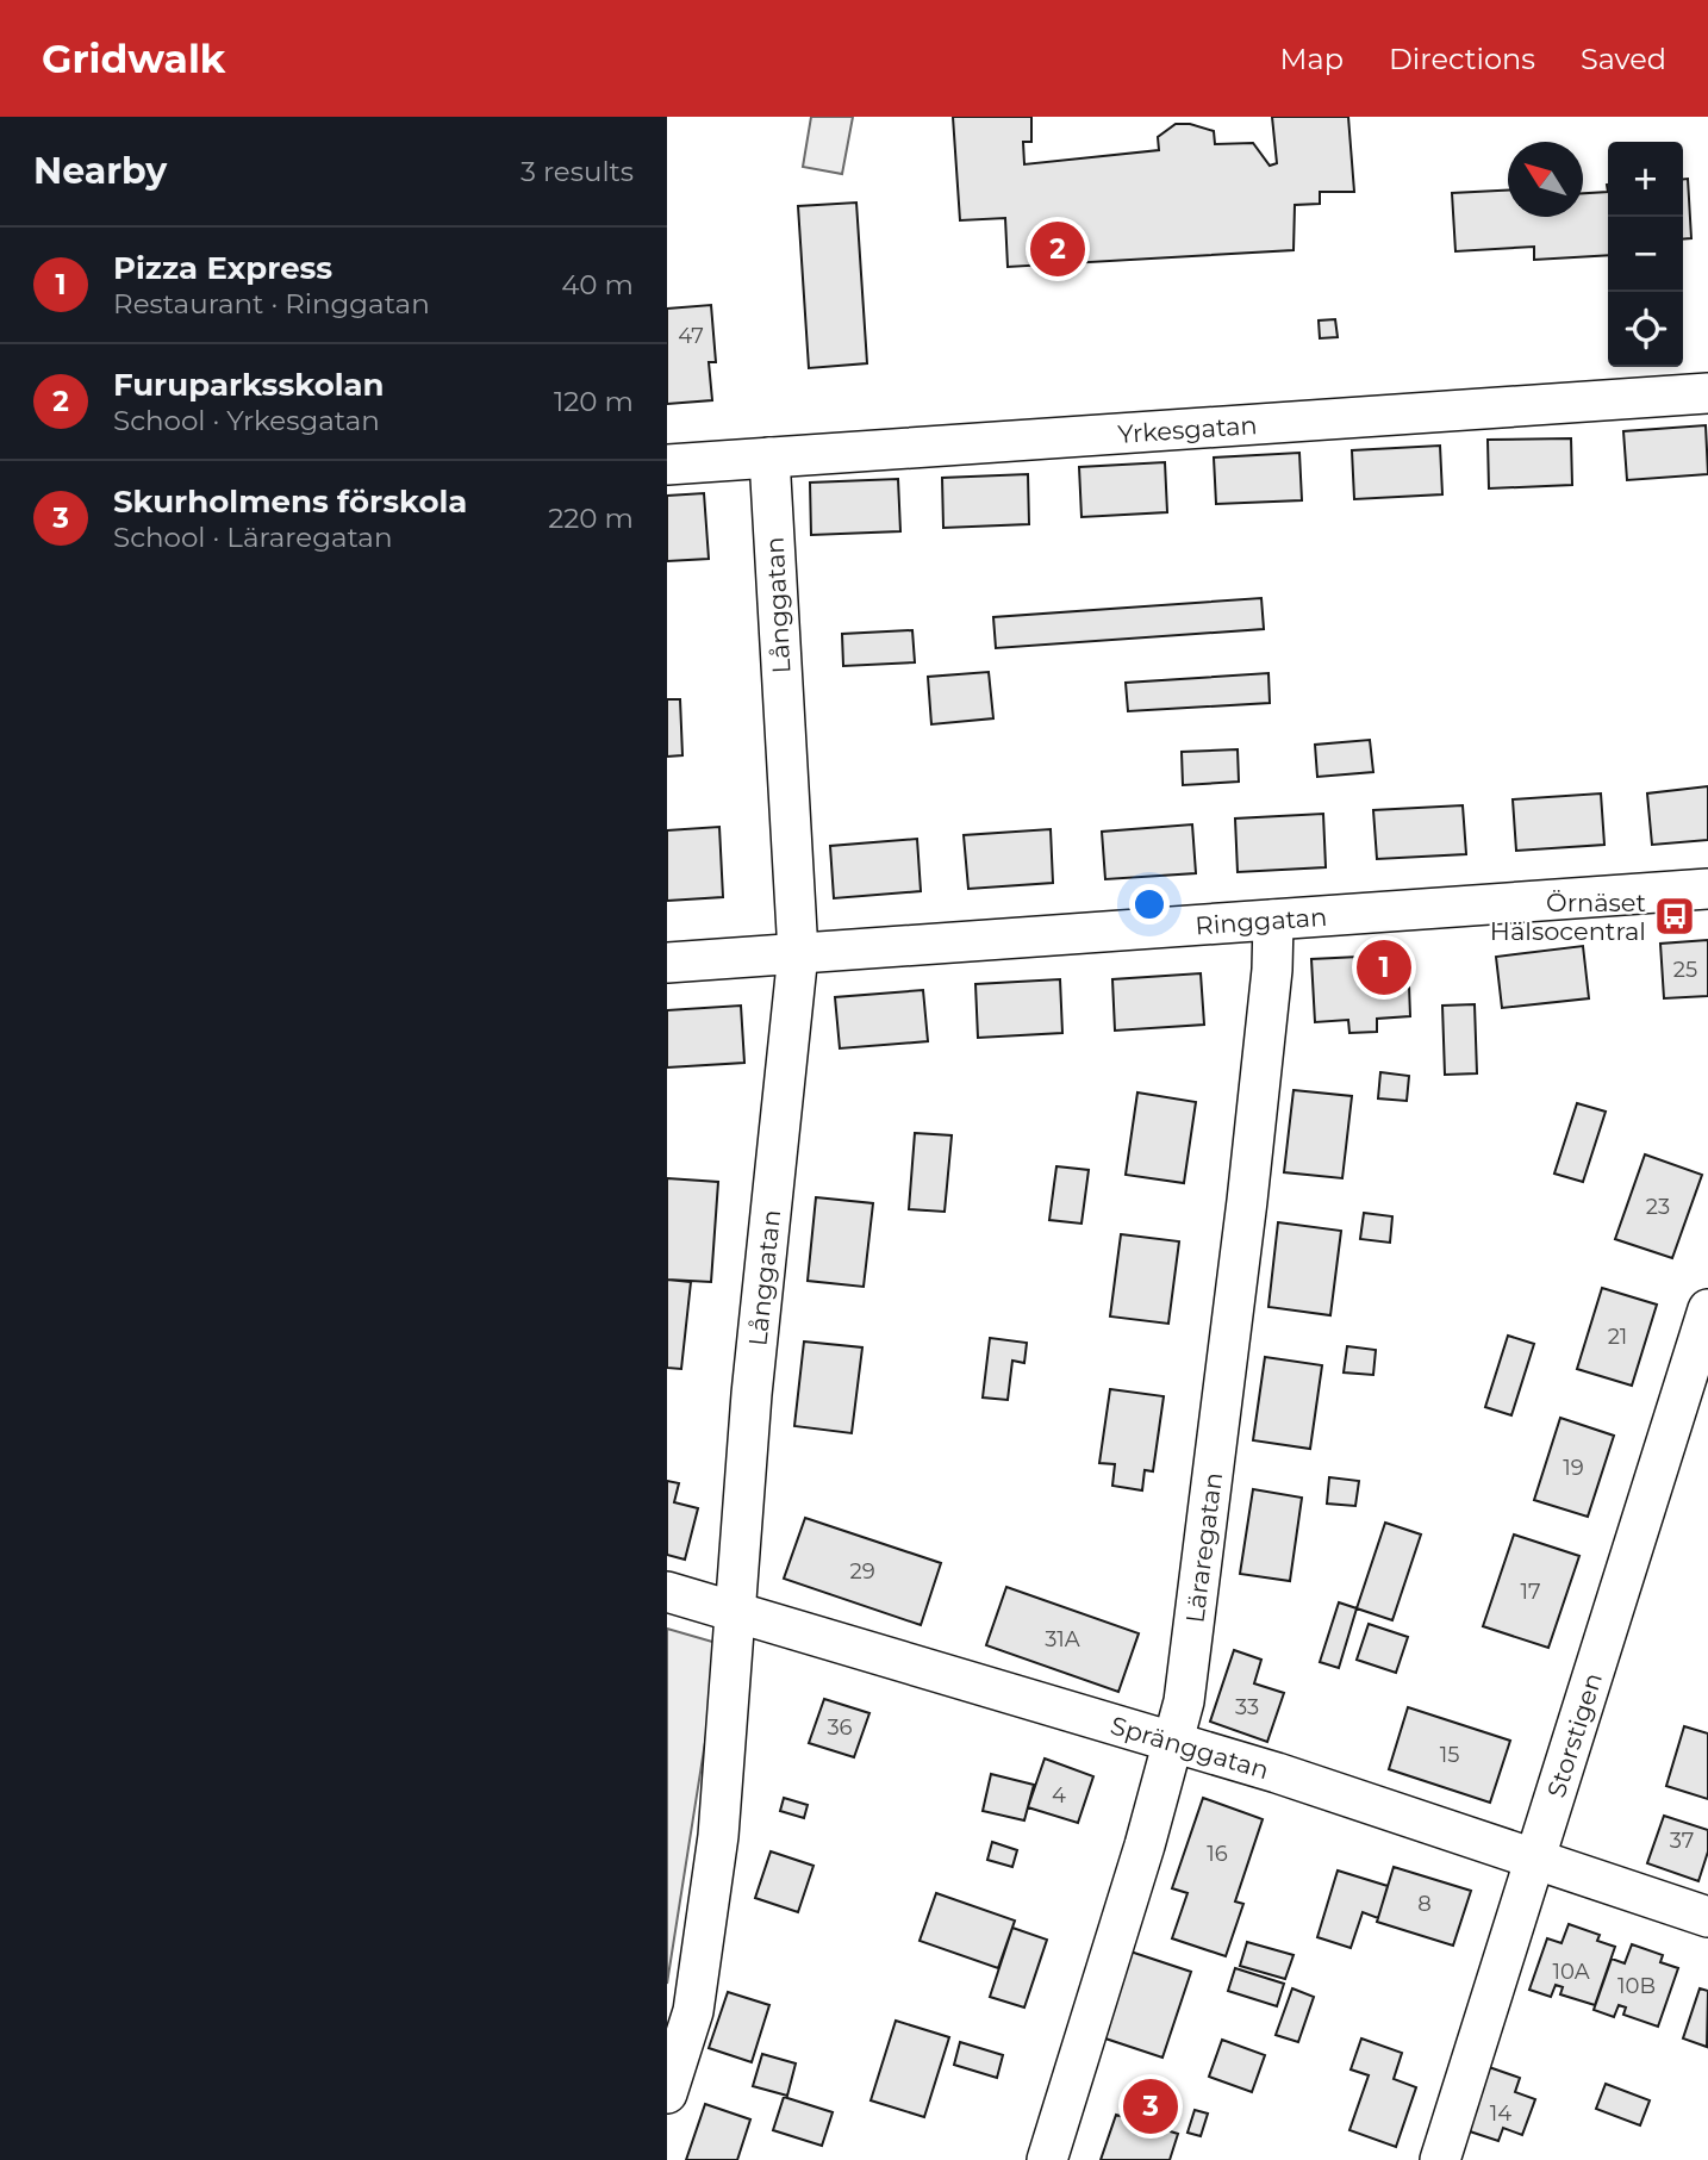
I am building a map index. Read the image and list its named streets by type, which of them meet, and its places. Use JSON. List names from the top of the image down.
{
  "streets": {
    "street": [
      "Yrkesgatan",
      "Långgatan",
      "Ringgatan",
      "Läraregatan",
      "Storstigen",
      "Spränggatan"
    ]
  },
  "crossings": [
    ["Yrkesgatan", "Långgatan"],
    ["Långgatan", "Ringgatan"],
    ["Långgatan", "Spränggatan"],
    ["Ringgatan", "Läraregatan"],
    ["Läraregatan", "Spränggatan"],
    ["Storstigen", "Spränggatan"]
  ],
  "places": {
    "bus stop": ["Örnäset Hälsocentral"]
  },
  "house_numbers": [
    "47",
    "25",
    "23",
    "21",
    "19",
    "29",
    "17",
    "31A",
    "33",
    "36",
    "15",
    "4",
    "37",
    "16",
    "8",
    "10A",
    "10B",
    "14"
  ],
  "north": "top left",
  "page": {
    "header": "Gridwalk",
    "nav": ["Map", "Directions", "Saved"],
    "heading": ["Nearby", "3 results"],
    "map_buttons": ["+", "−"],
    "pins": ["2", "1", "3"],
    "list": [
      {
        "mark": "1",
        "name": "Pizza Express",
        "note": "Restaurant · Ringgatan",
        "value": "40 m"
      },
      {
        "mark": "2",
        "name": "Furuparksskolan",
        "note": "School · Yrkesgatan",
        "value": "120 m"
      },
      {
        "mark": "3",
        "name": "Skurholmens förskola",
        "note": "School · Läraregatan",
        "value": "220 m"
      }
    ]
  }
}
